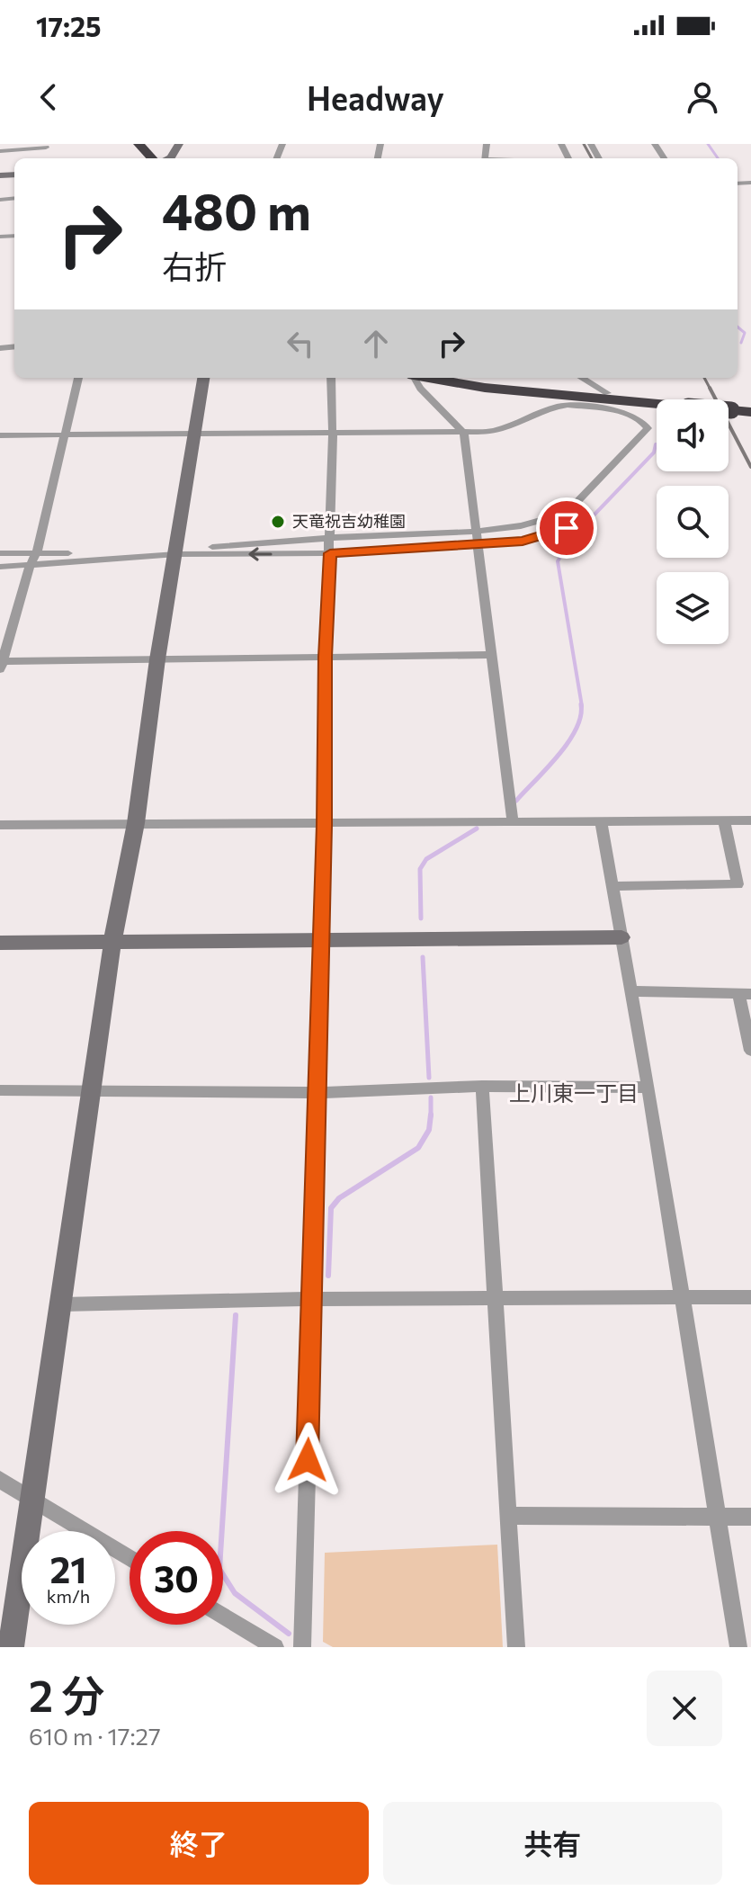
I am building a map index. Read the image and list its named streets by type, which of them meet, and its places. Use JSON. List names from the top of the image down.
{
  "districts": ["上川東一丁目"],
  "places": ["天竜祝吉幼稚園"],
  "page": {
    "status": "17:25",
    "header": "Headway",
    "turn": ["480 m", "右折"],
    "speed": "21 km/h",
    "limit": "30",
    "heading": ["2 分", "610 m · 17:27"],
    "buttons": ["終了", "共有"]
  }
}
